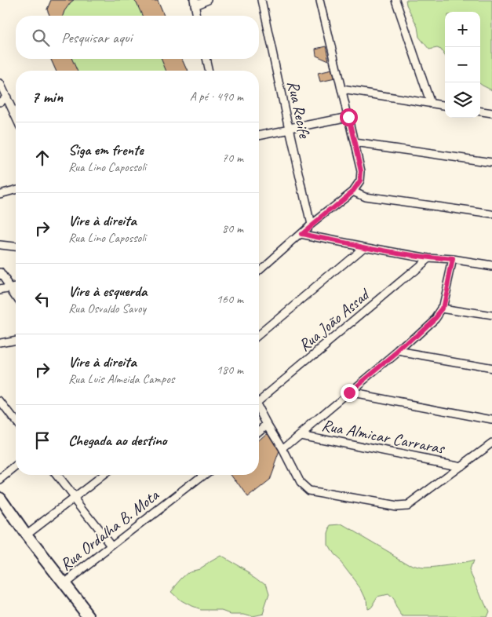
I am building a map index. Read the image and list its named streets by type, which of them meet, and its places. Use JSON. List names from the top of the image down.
{
  "streets": {
    "street": [
      "Rua Recife",
      "Rua João Assad",
      "Rua Almicar Carraras",
      "Rua Ordalha B. Mota"
    ]
  },
  "page": {
    "map_buttons": ["+", "−"],
    "search": "Pesquisar aqui",
    "heading": ["7 min", "A pé · 490 m"],
    "list": [
      ["Siga em frente", "Rua Lino Capossoli", "70 m"],
      ["Vire à direita", "Rua Lino Capossoli", "80 m"],
      ["Vire à esquerda", "Rua Osvaldo Savoy", "160 m"],
      ["Vire à direita", "Rua Luis Almeida Campos", "180 m"],
      "Chegada ao destino"
    ]
  }
}
